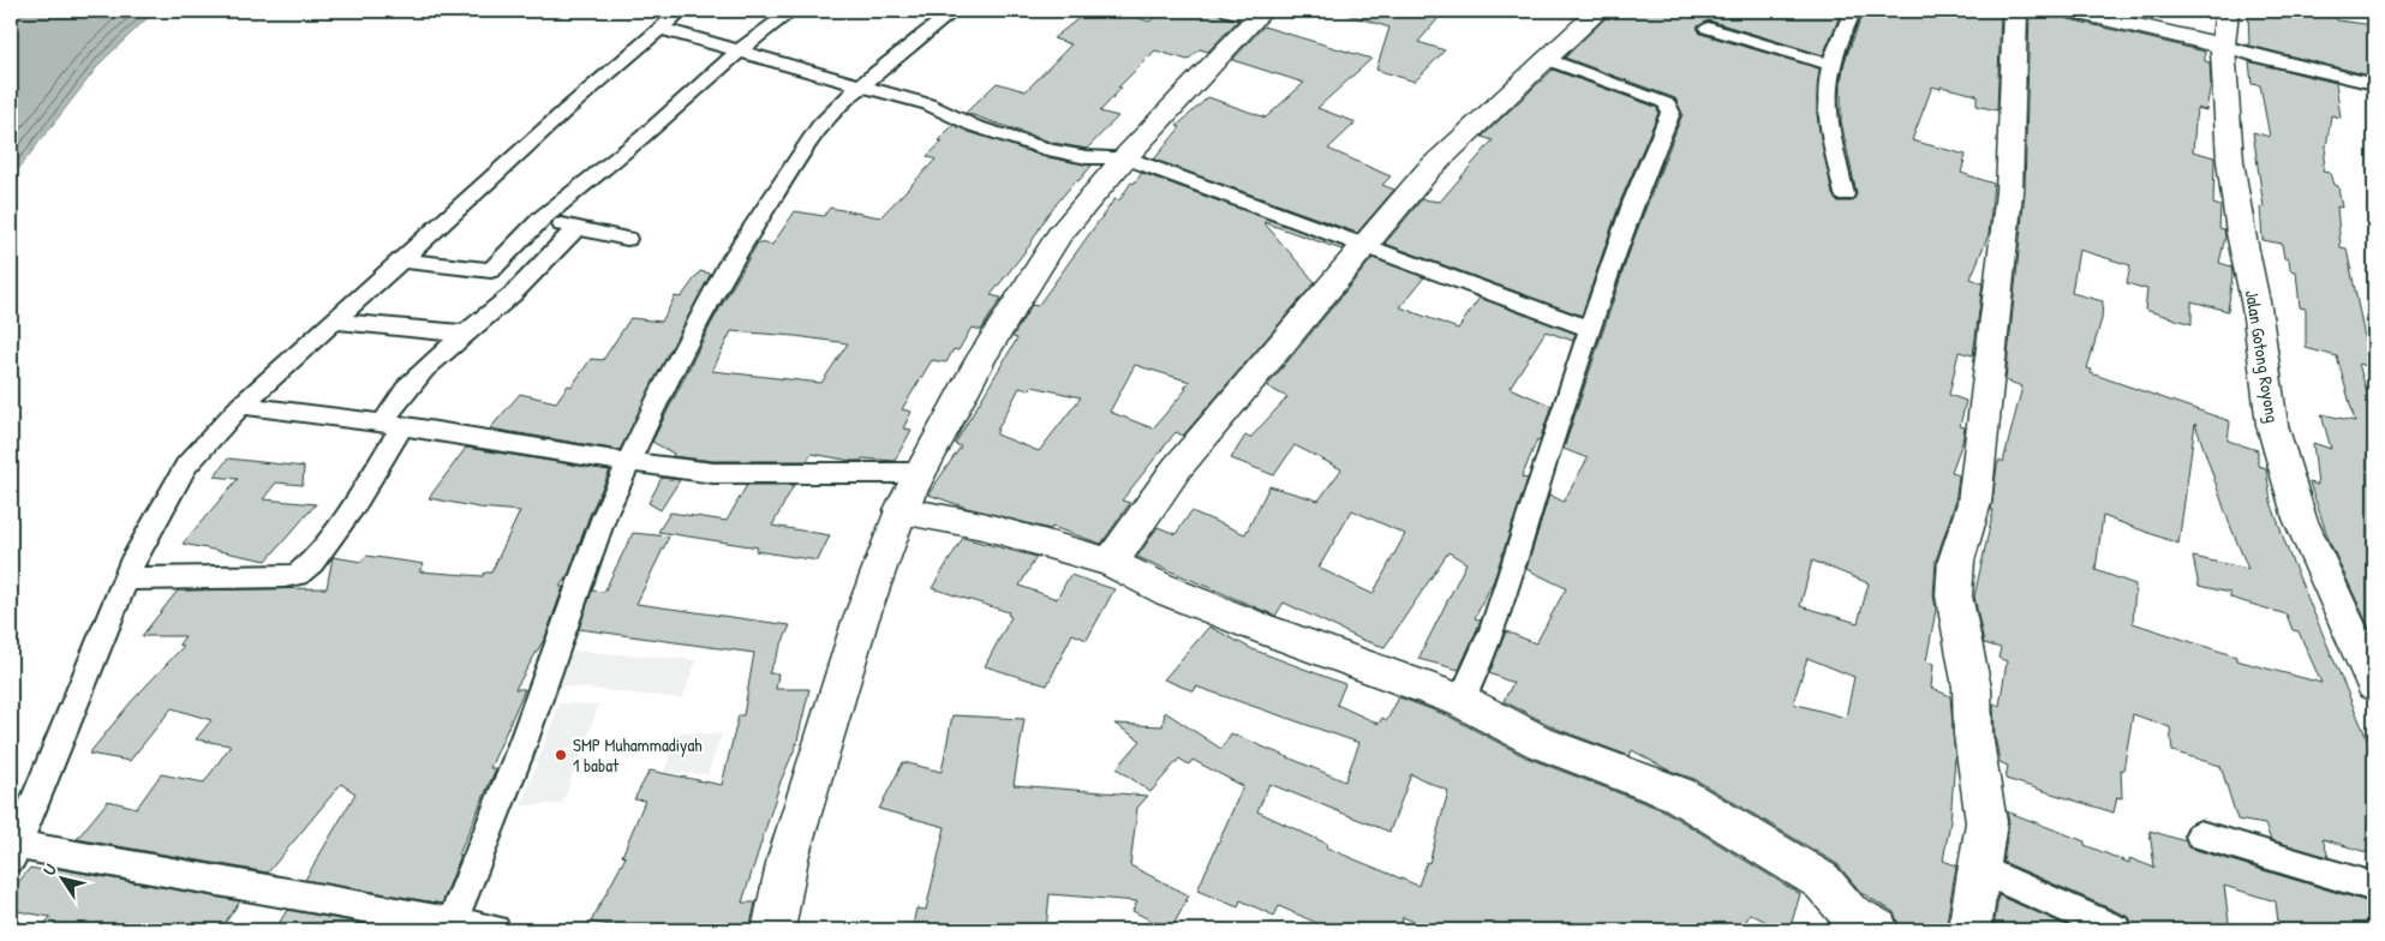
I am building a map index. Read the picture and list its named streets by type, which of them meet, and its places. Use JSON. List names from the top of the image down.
{
  "streets": {
    "main road": ["Jalan Gotong Royong"]
  },
  "places": ["SMP Muhammadiyah 1 babat"],
  "north": "top left"
}
